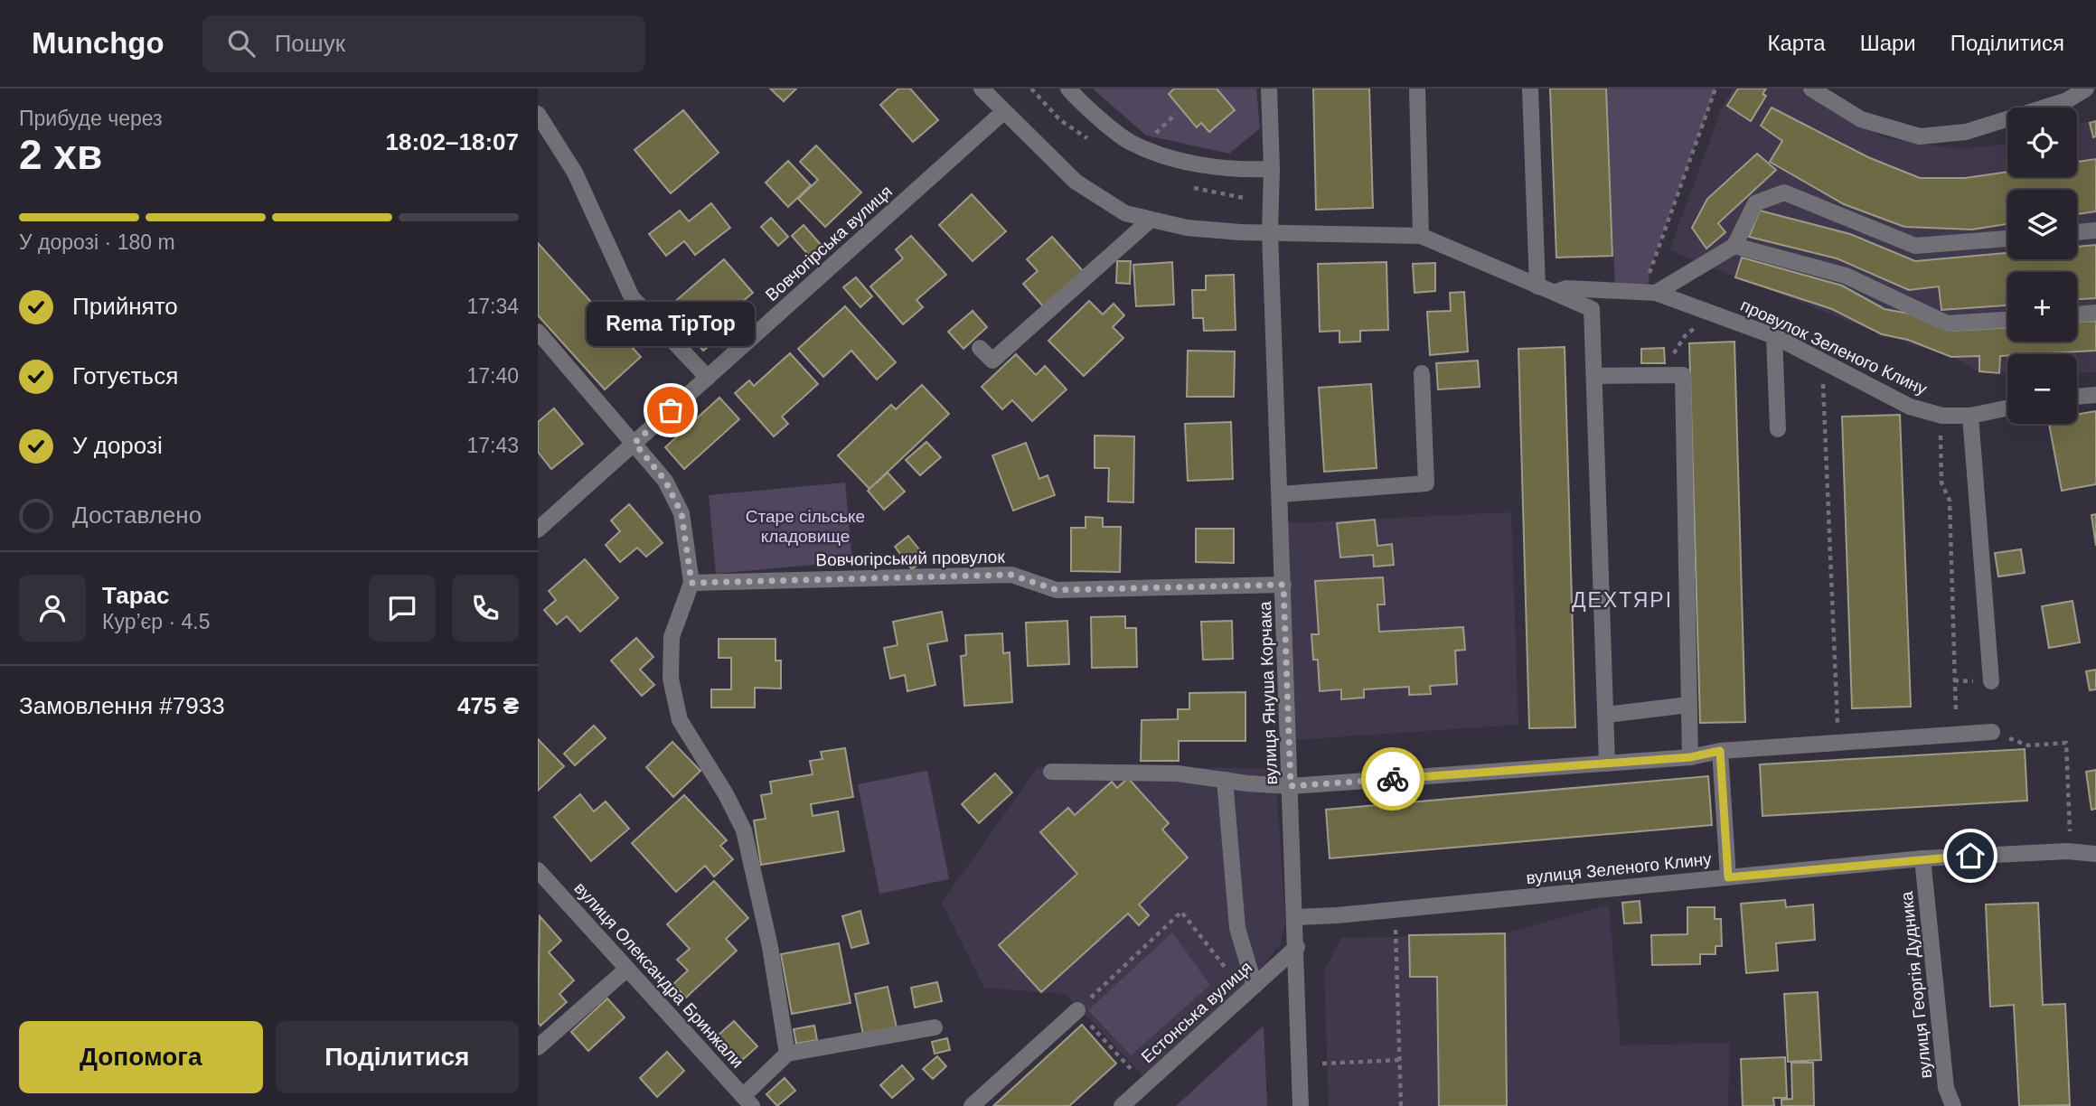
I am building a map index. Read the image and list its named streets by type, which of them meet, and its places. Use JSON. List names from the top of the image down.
{
  "streets": {
    "street": [
      "Вовчогірська вулиця",
      "провулок Зеленого Клину",
      "Вовчогірський провулок",
      "вулиця Януша Корчака",
      "вулиця Зеленого Клину",
      "вулиця Олександра Бринжали",
      "вулиця Георгія Дудника",
      "Естонська вулиця"
    ]
  },
  "crossings": [
    ["Вовчогірська вулиця", "провулок Зеленого Клину"],
    ["провулок Зеленого Клину", "вулиця Януша Корчака"],
    ["Вовчогірський провулок", "вулиця Януша Корчака"],
    ["вулиця Януша Корчака", "вулиця Зеленого Клину"],
    ["вулиця Януша Корчака", "Естонська вулиця"],
    ["вулиця Зеленого Клину", "вулиця Георгія Дудника"]
  ],
  "districts": ["ДЕХТЯРІ"],
  "parks": ["Старе сільське кладовище"],
  "places": ["Rema TipTop"],
  "page": {
    "header": "Munchgo",
    "search": "Пошук",
    "nav": ["Карта", "Шари", "Поділитися"],
    "heading": ["2 хв", "Прибуде через", "18:02–18:07"],
    "panel": [
      "Тарас",
      "Кур’єр · 4.5",
      "Замовлення #7933",
      "475 ₴"
    ],
    "map_buttons": ["+", "−"],
    "bar": "У дорозі · 180 m",
    "list": [
      ["Прийнято", "17:34"],
      ["Готується", "17:40"],
      ["У дорозі", "17:43"],
      "Доставлено"
    ],
    "bubble": "Rema TipTop",
    "buttons": ["Допомога", "Поділитися"]
  }
}
